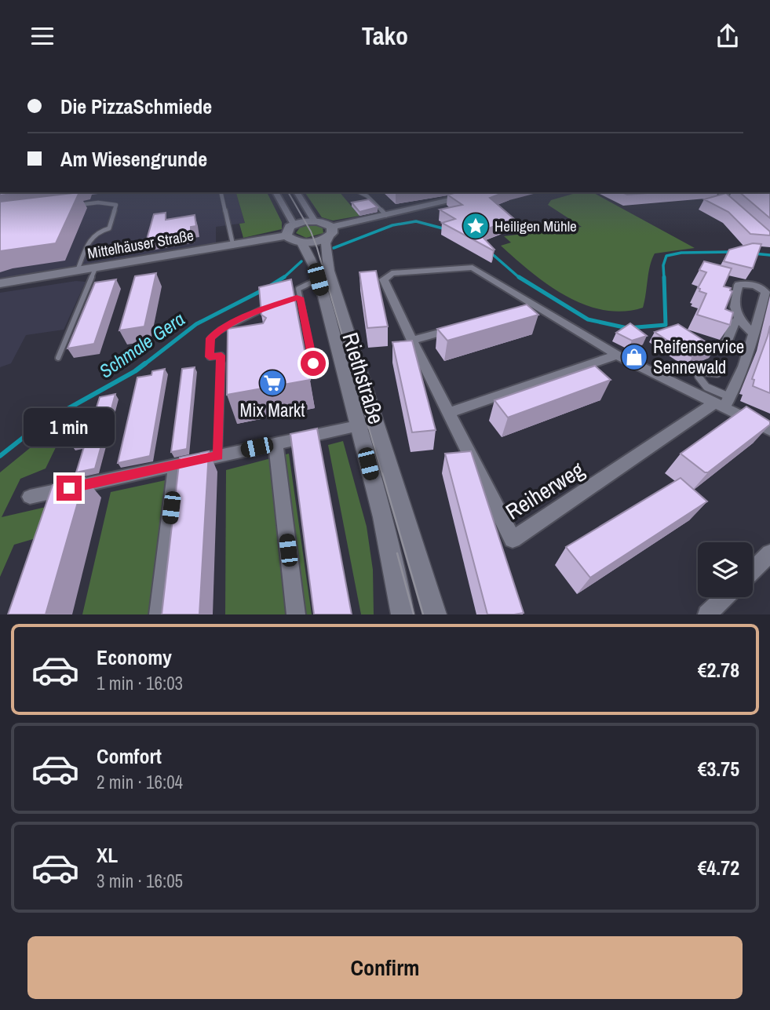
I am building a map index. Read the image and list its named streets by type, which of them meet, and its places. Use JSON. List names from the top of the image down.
{
  "streets": {
    "main road": ["Mittelhäuser Straße"],
    "street": ["Riethstraße", "Reiherweg"]
  },
  "water": ["Schmale Gera"],
  "places": {
    "place": ["Heiligen Mühle"],
    "shop": ["Reifenservice Sennewald"],
    "supermarket": ["Mix Markt"]
  },
  "page": {
    "header": "Tako",
    "banner": ["Die PizzaSchmiede", "Am Wiesengrunde"],
    "bubble": "1 min",
    "list": [
      {
        "name": "Economy",
        "note": "1 min · 16:03",
        "value": "€2.78"
      },
      {
        "name": "Comfort",
        "note": "2 min · 16:04",
        "value": "€3.75"
      },
      {
        "name": "XL",
        "note": "3 min · 16:05",
        "value": "€4.72"
      }
    ],
    "buttons": "Confirm"
  }
}
